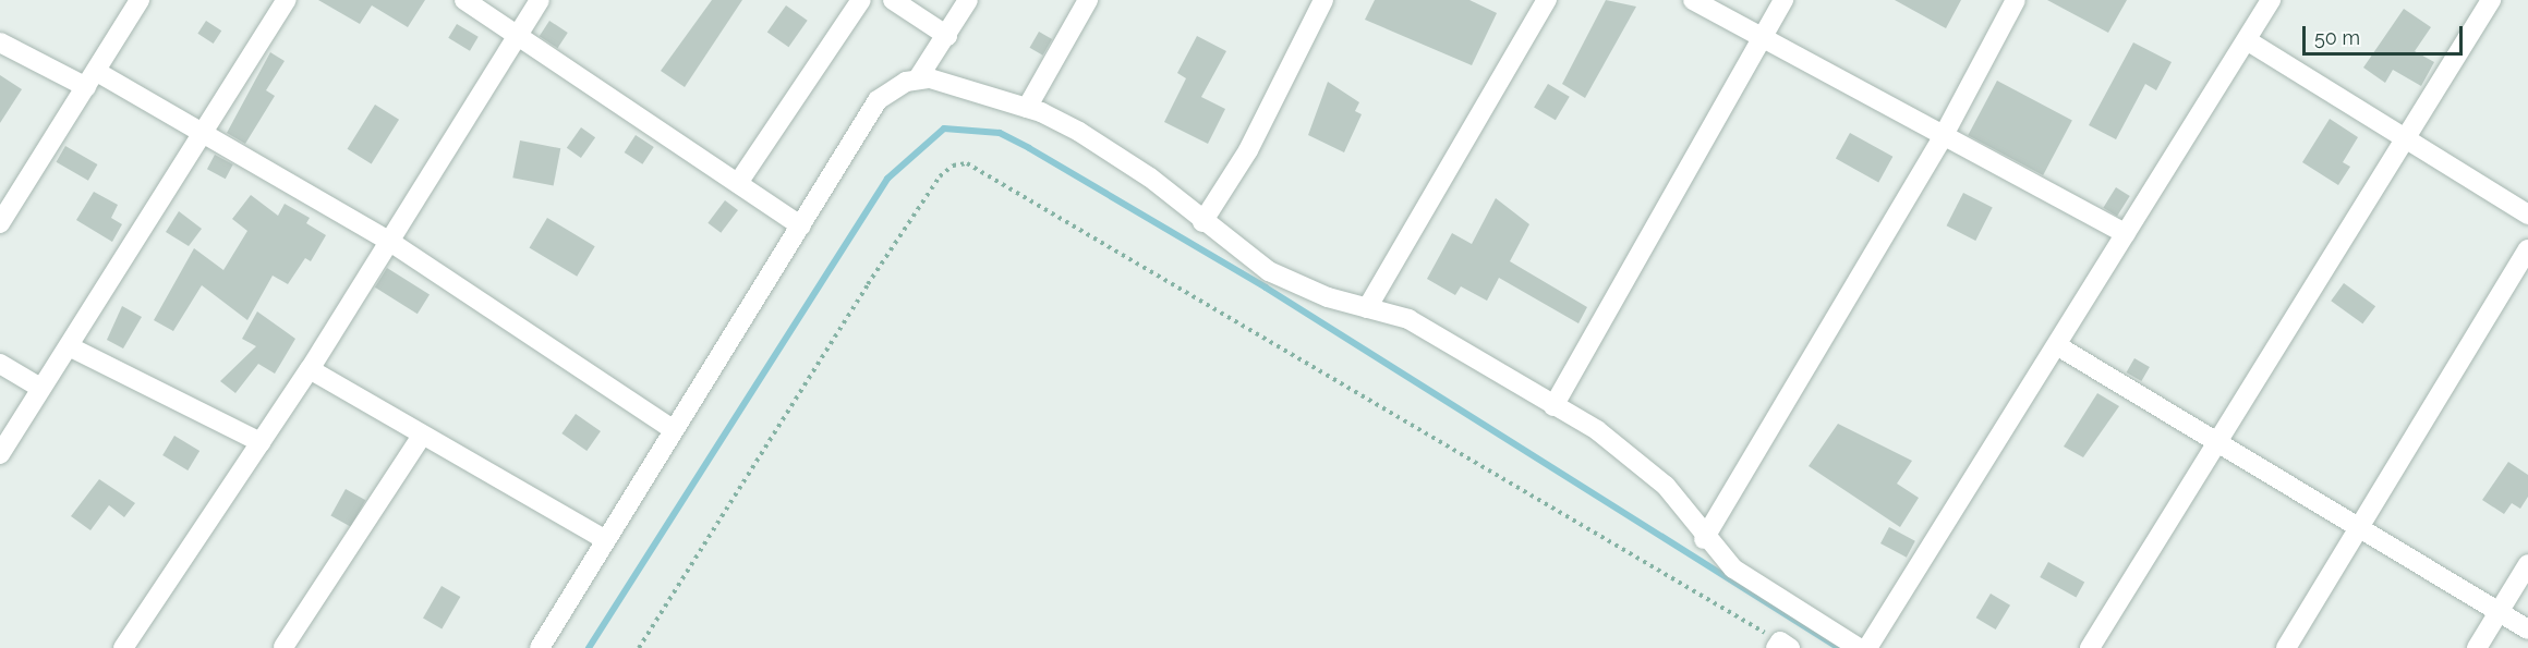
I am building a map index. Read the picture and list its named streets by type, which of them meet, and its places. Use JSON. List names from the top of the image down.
{
  "scale_bar": "50 m"
}
